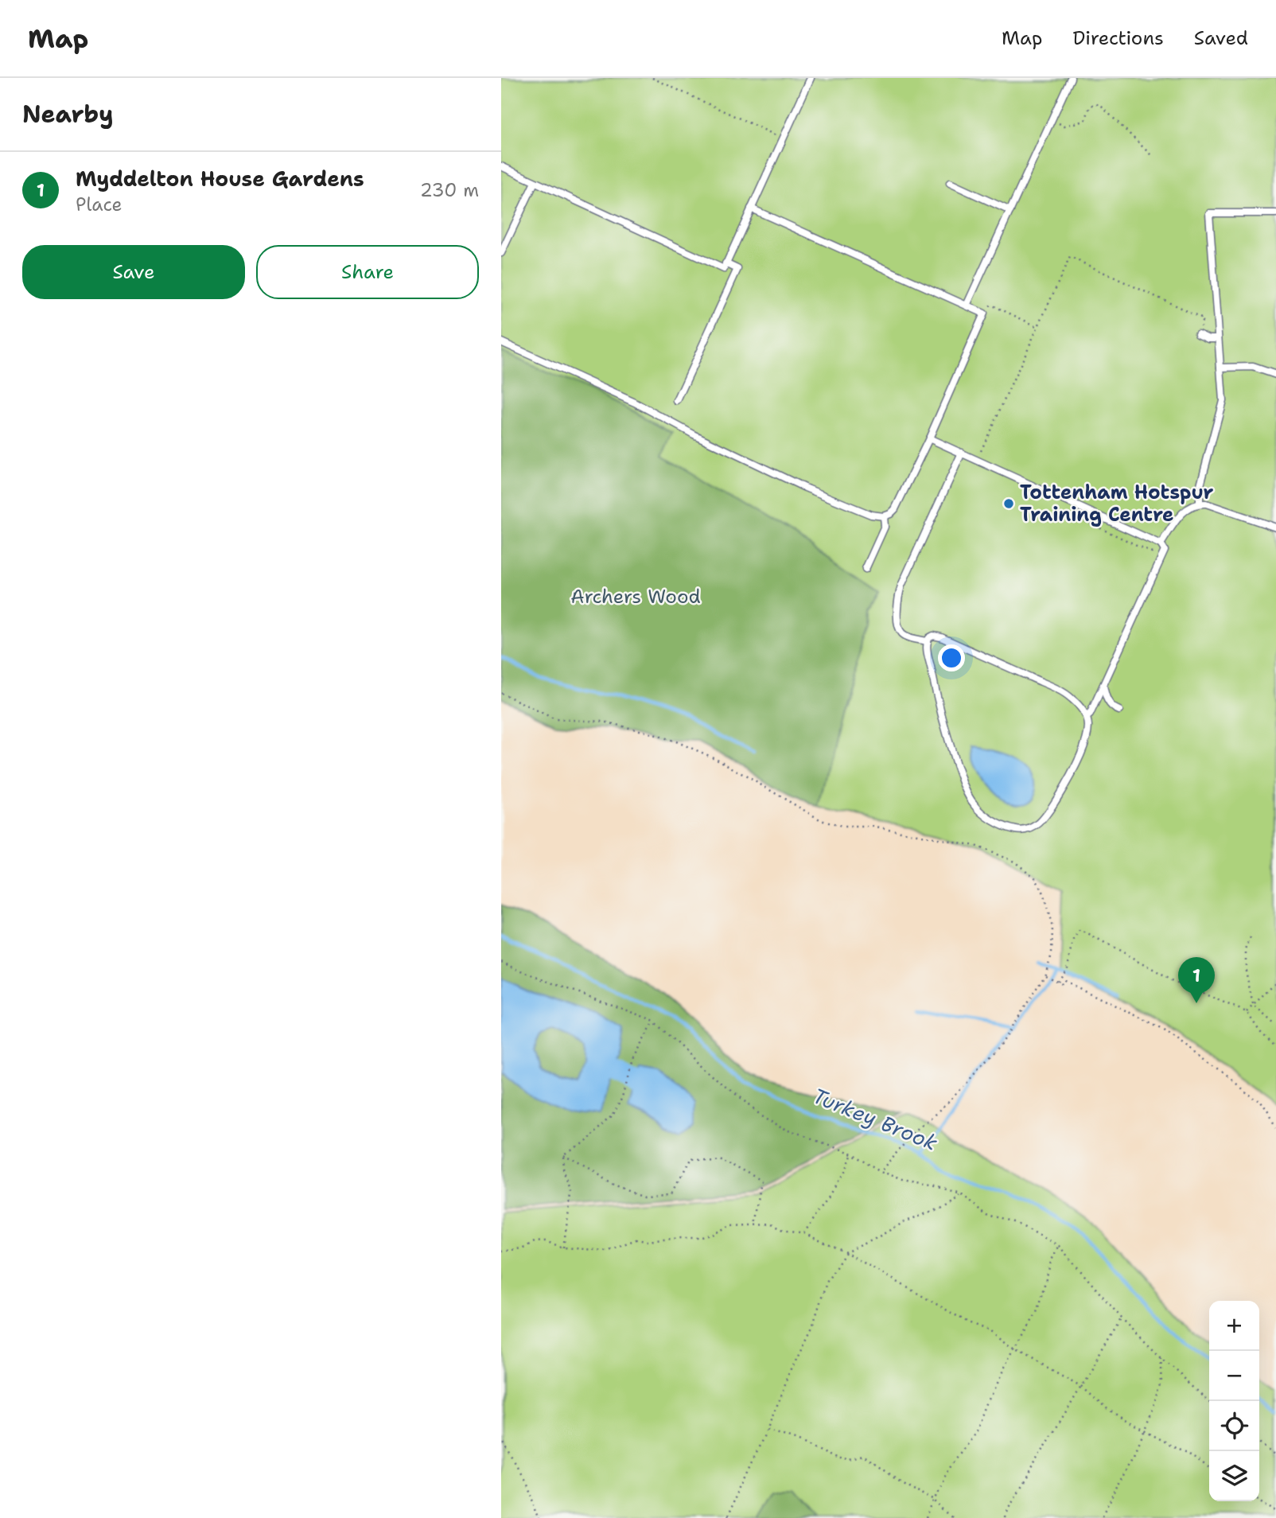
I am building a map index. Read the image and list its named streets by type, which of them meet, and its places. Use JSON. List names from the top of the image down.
{
  "water": ["Turkey Brook"],
  "parks": ["Archers Wood"],
  "places": ["Tottenham Hotspur Training Centre"],
  "page": {
    "header": "Map",
    "nav": ["Map", "Directions", "Saved"],
    "heading": "Nearby",
    "list": [
      {
        "mark": "1",
        "name": "Myddelton House Gardens",
        "note": "Place",
        "value": "230 m"
      }
    ],
    "buttons": ["Save", "Share"],
    "pins": "1",
    "map_buttons": ["+", "−"]
  }
}
